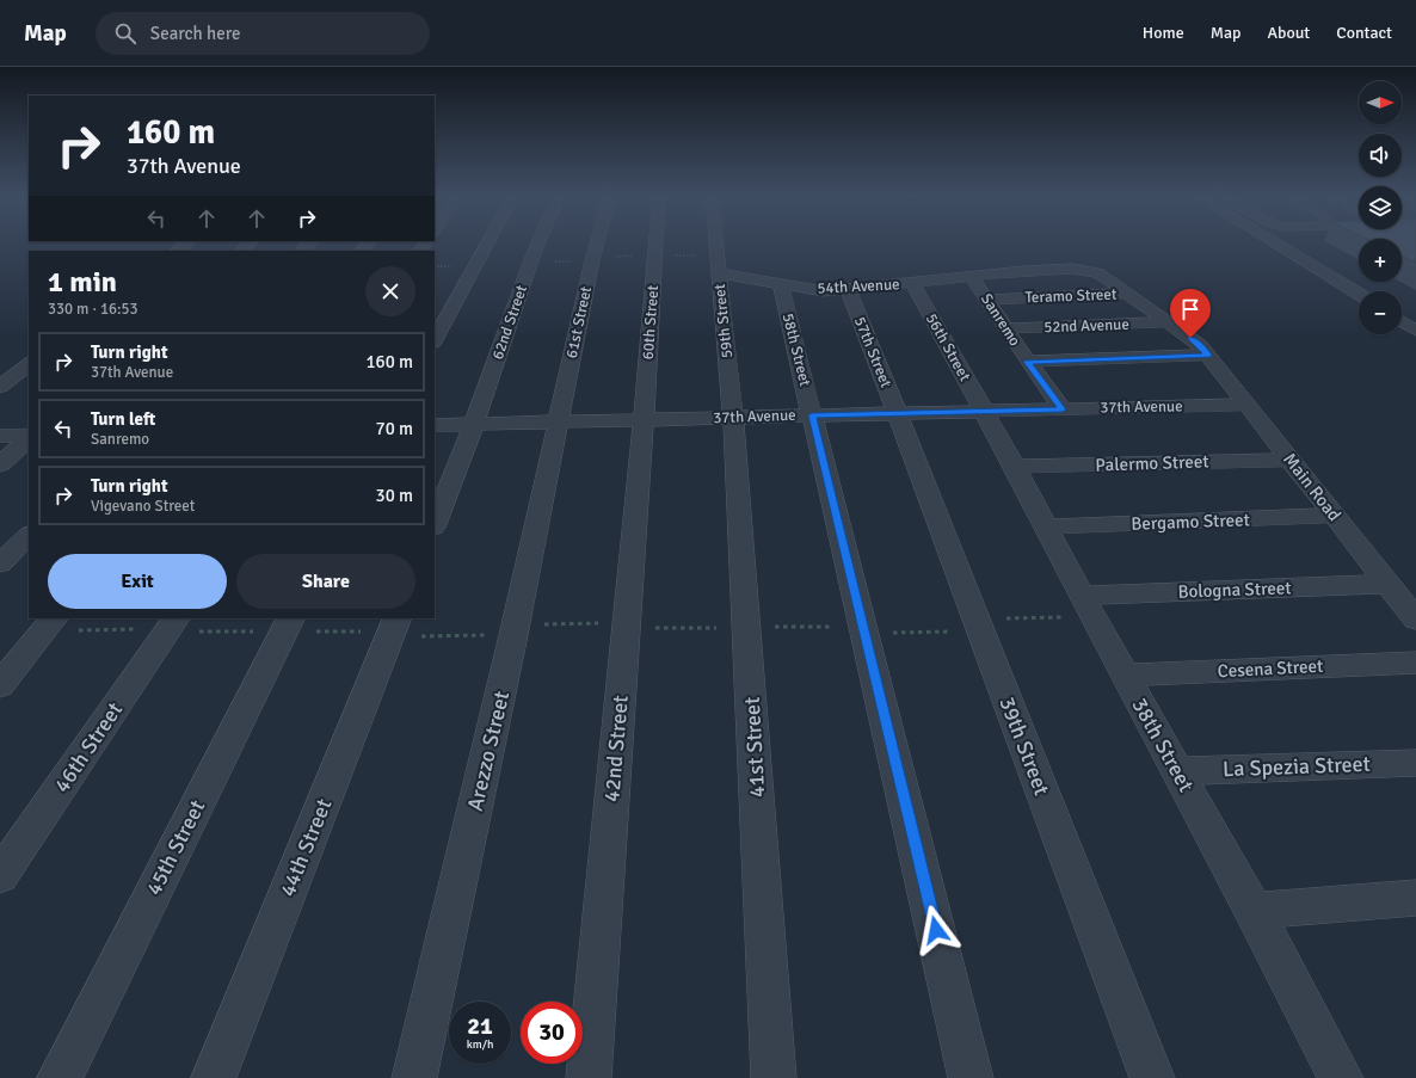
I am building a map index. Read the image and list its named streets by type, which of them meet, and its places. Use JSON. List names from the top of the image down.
{
  "streets": {
    "street": [
      "54th Avenue",
      "Teramo Street",
      "Sanremo",
      "59th Street",
      "62nd Street",
      "61st Street",
      "60th Street",
      "52nd Avenue",
      "56th Street",
      "58th Street",
      "57th Street",
      "37th Avenue",
      "Palermo Street",
      "Main Road",
      "Bergamo Street",
      "Bologna Street",
      "Cesena Street",
      "38th Street",
      "39th Street",
      "46th Street",
      "41st Street",
      "42nd Street",
      "Arezzo Street",
      "La Spezia Street",
      "45th Street",
      "44th Street"
    ]
  },
  "crossings": [
    ["54th Avenue", "Teramo Street"],
    ["54th Avenue", "Sanremo"],
    ["54th Avenue", "59th Street"],
    ["54th Avenue", "56th Street"],
    ["54th Avenue", "58th Street"],
    ["54th Avenue", "57th Street"],
    ["54th Avenue", "Main Road"],
    ["Teramo Street", "Sanremo"],
    ["Teramo Street", "Main Road"],
    ["Sanremo", "52nd Avenue"],
    ["Sanremo", "37th Avenue"],
    ["59th Street", "37th Avenue"],
    ["59th Street", "41st Street"],
    ["62nd Street", "37th Avenue"],
    ["61st Street", "37th Avenue"],
    ["61st Street", "Arezzo Street"],
    ["60th Street", "37th Avenue"],
    ["60th Street", "42nd Street"],
    ["52nd Avenue", "Main Road"],
    ["56th Street", "37th Avenue"],
    ["56th Street", "38th Street"],
    ["58th Street", "37th Avenue"],
    ["57th Street", "37th Avenue"],
    ["57th Street", "39th Street"],
    ["37th Avenue", "Main Road"],
    ["37th Avenue", "38th Street"],
    ["37th Avenue", "39th Street"],
    ["37th Avenue", "41st Street"],
    ["37th Avenue", "42nd Street"],
    ["37th Avenue", "Arezzo Street"],
    ["Palermo Street", "Main Road"],
    ["Palermo Street", "38th Street"],
    ["Main Road", "Bergamo Street"],
    ["Main Road", "Bologna Street"],
    ["Bergamo Street", "38th Street"],
    ["Bologna Street", "38th Street"],
    ["Cesena Street", "38th Street"],
    ["38th Street", "La Spezia Street"]
  ],
  "north": "right",
  "page": {
    "header": "Map",
    "search": "Search here",
    "nav": [
      "Home",
      "Map",
      "About",
      "Contact"
    ],
    "map_buttons": ["+", "−"],
    "turn": ["160 m", "37th Avenue"],
    "heading": ["1 min", "330 m · 16:53"],
    "list": [
      {
        "name": "Turn right",
        "note": "37th Avenue",
        "value": "160 m"
      },
      {
        "name": "Turn left",
        "note": "Sanremo",
        "value": "70 m"
      },
      {
        "name": "Turn right",
        "note": "Vigevano Street",
        "value": "30 m"
      }
    ],
    "buttons": ["Exit", "Share"],
    "speed": "21 km/h",
    "limit": "30"
  }
}
